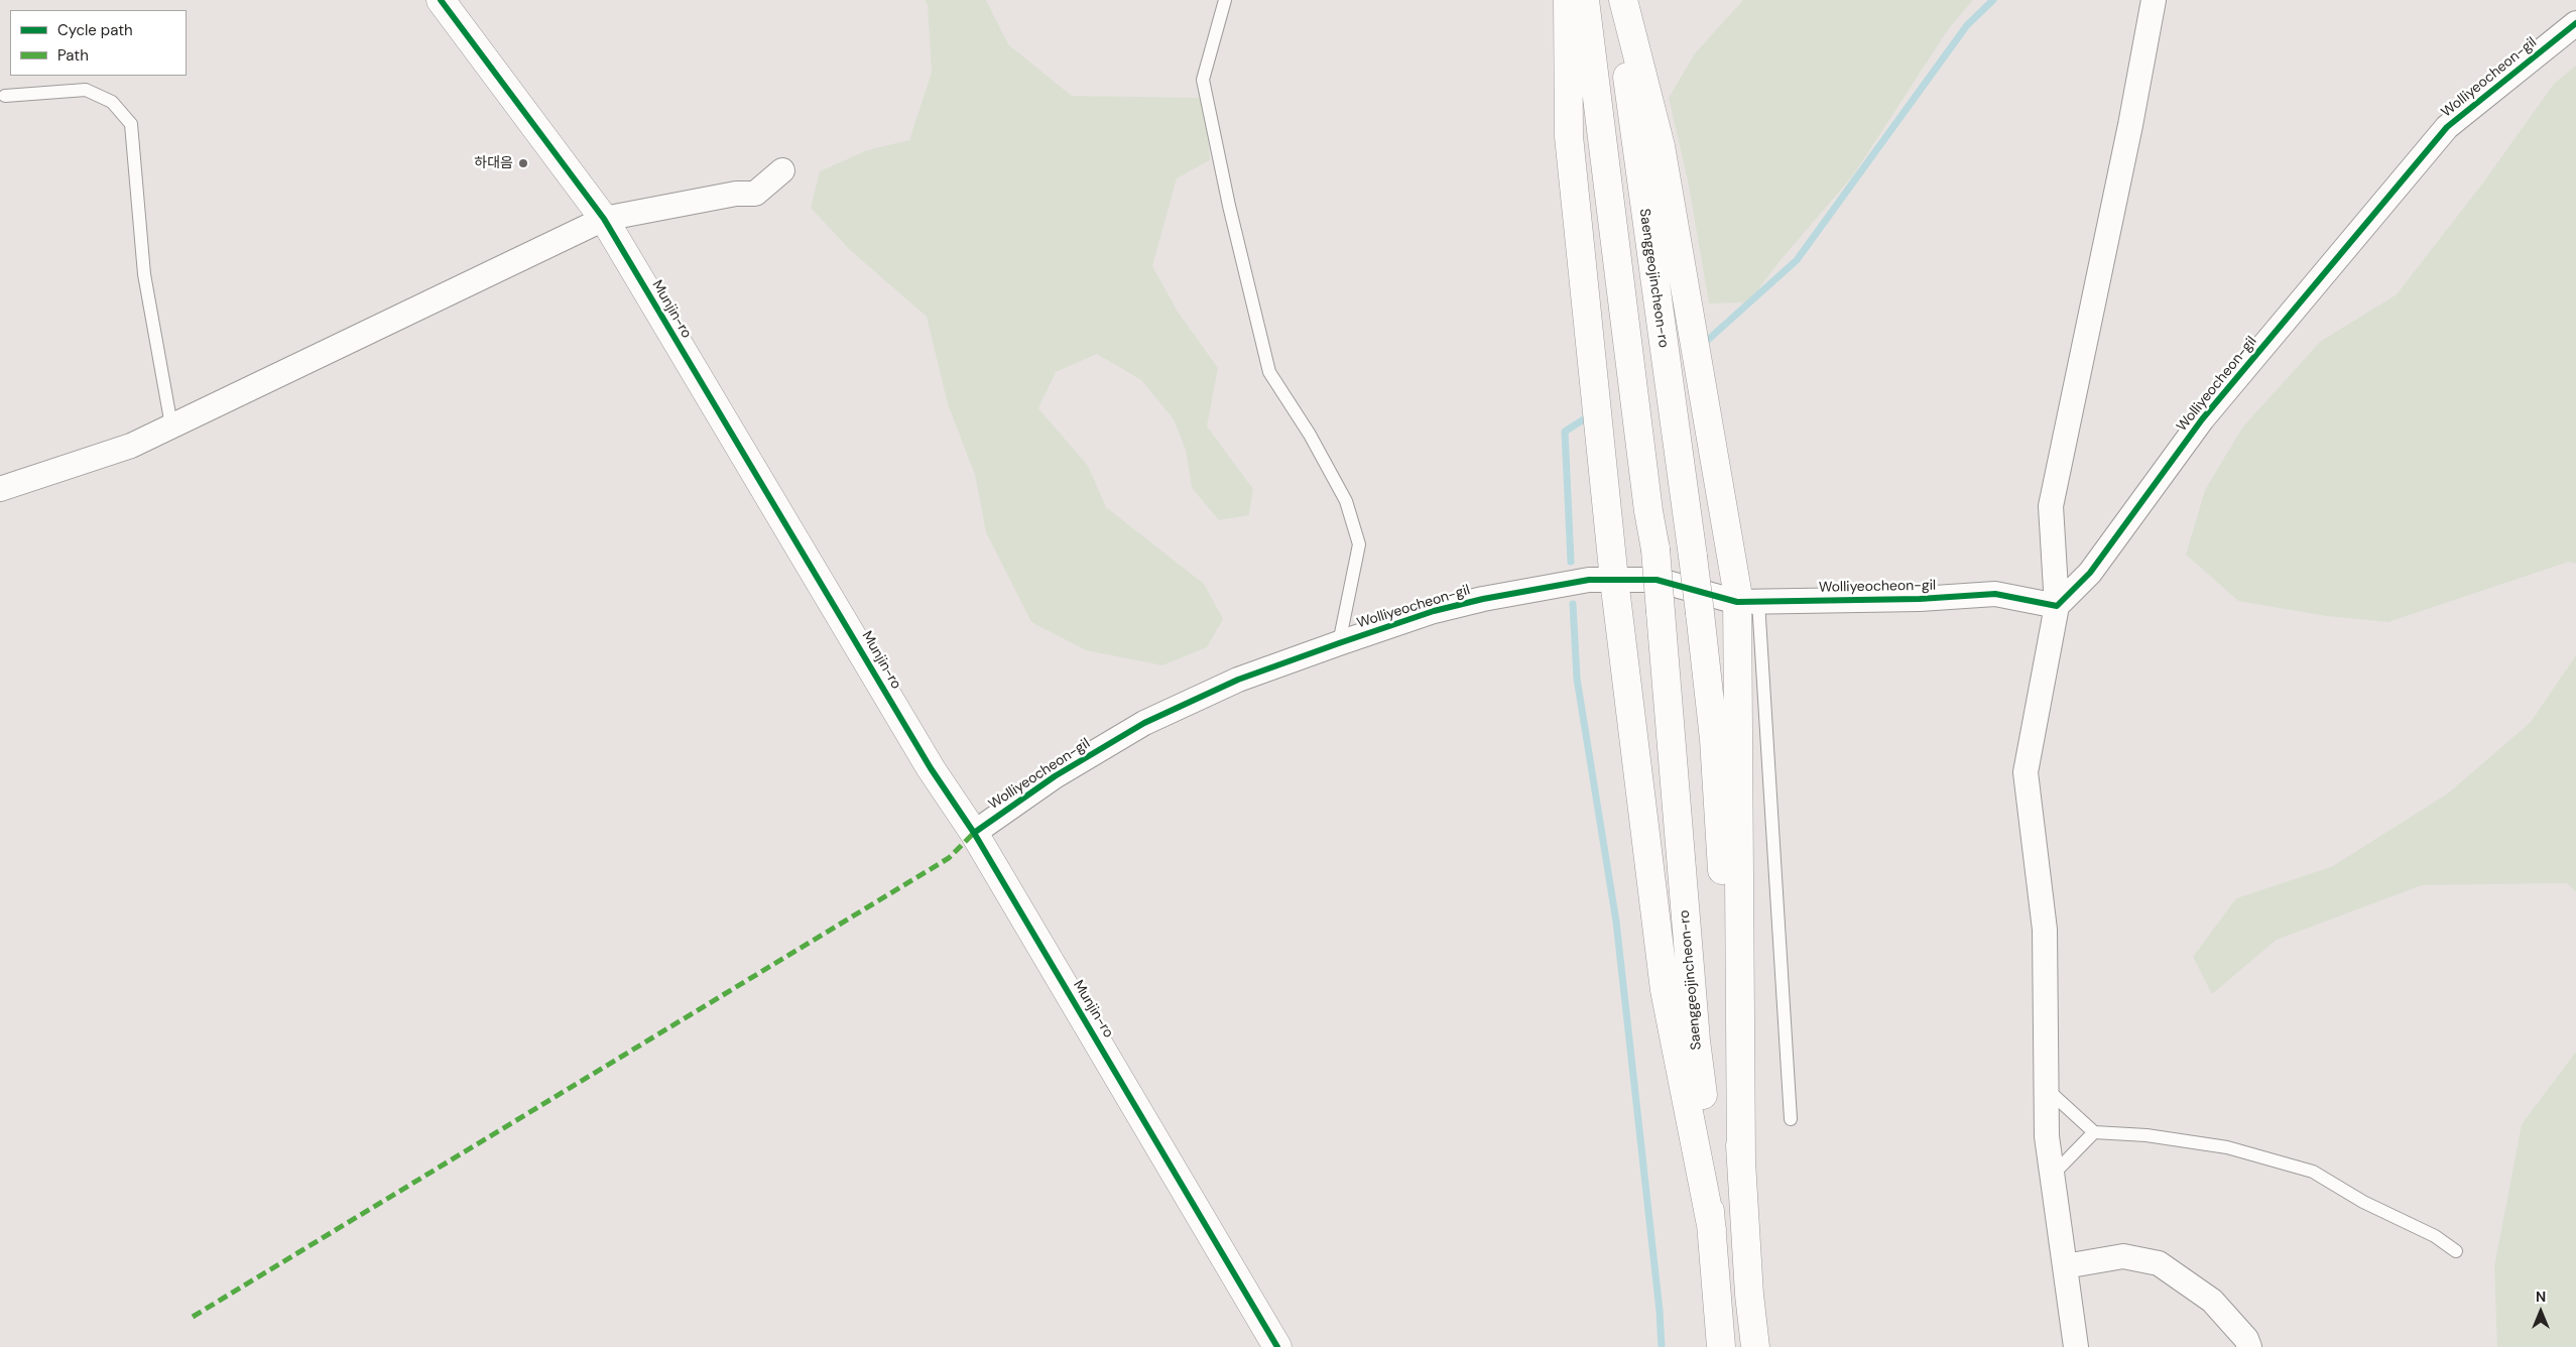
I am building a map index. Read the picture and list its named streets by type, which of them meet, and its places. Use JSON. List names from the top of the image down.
{
  "streets": {
    "main road": ["Saenggeojincheon-ro", "Munjin-ro"],
    "street": ["Wolliyeocheon-gil"]
  },
  "crossings": [
    ["Wolliyeocheon-gil", "Munjin-ro"]
  ],
  "places": ["하대음"],
  "legend": ["Cycle path", "Path"],
  "north": "top"
}
